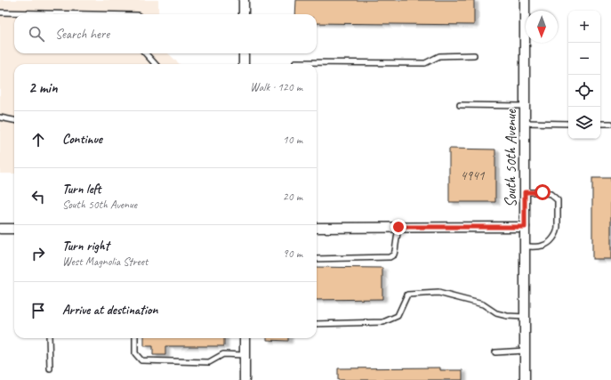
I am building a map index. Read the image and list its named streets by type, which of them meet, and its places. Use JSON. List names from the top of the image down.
{
  "streets": {
    "street": ["South 50th Avenue"]
  },
  "house_numbers": ["4941"],
  "north": "bottom",
  "page": {
    "map_buttons": ["+", "−"],
    "search": "Search here",
    "heading": ["2 min", "Walk · 120 m"],
    "list": [
      ["Continue", "10 m"],
      ["Turn left", "South 50th Avenue", "20 m"],
      ["Turn right", "West Magnolia Street", "90 m"],
      "Arrive at destination"
    ]
  }
}
